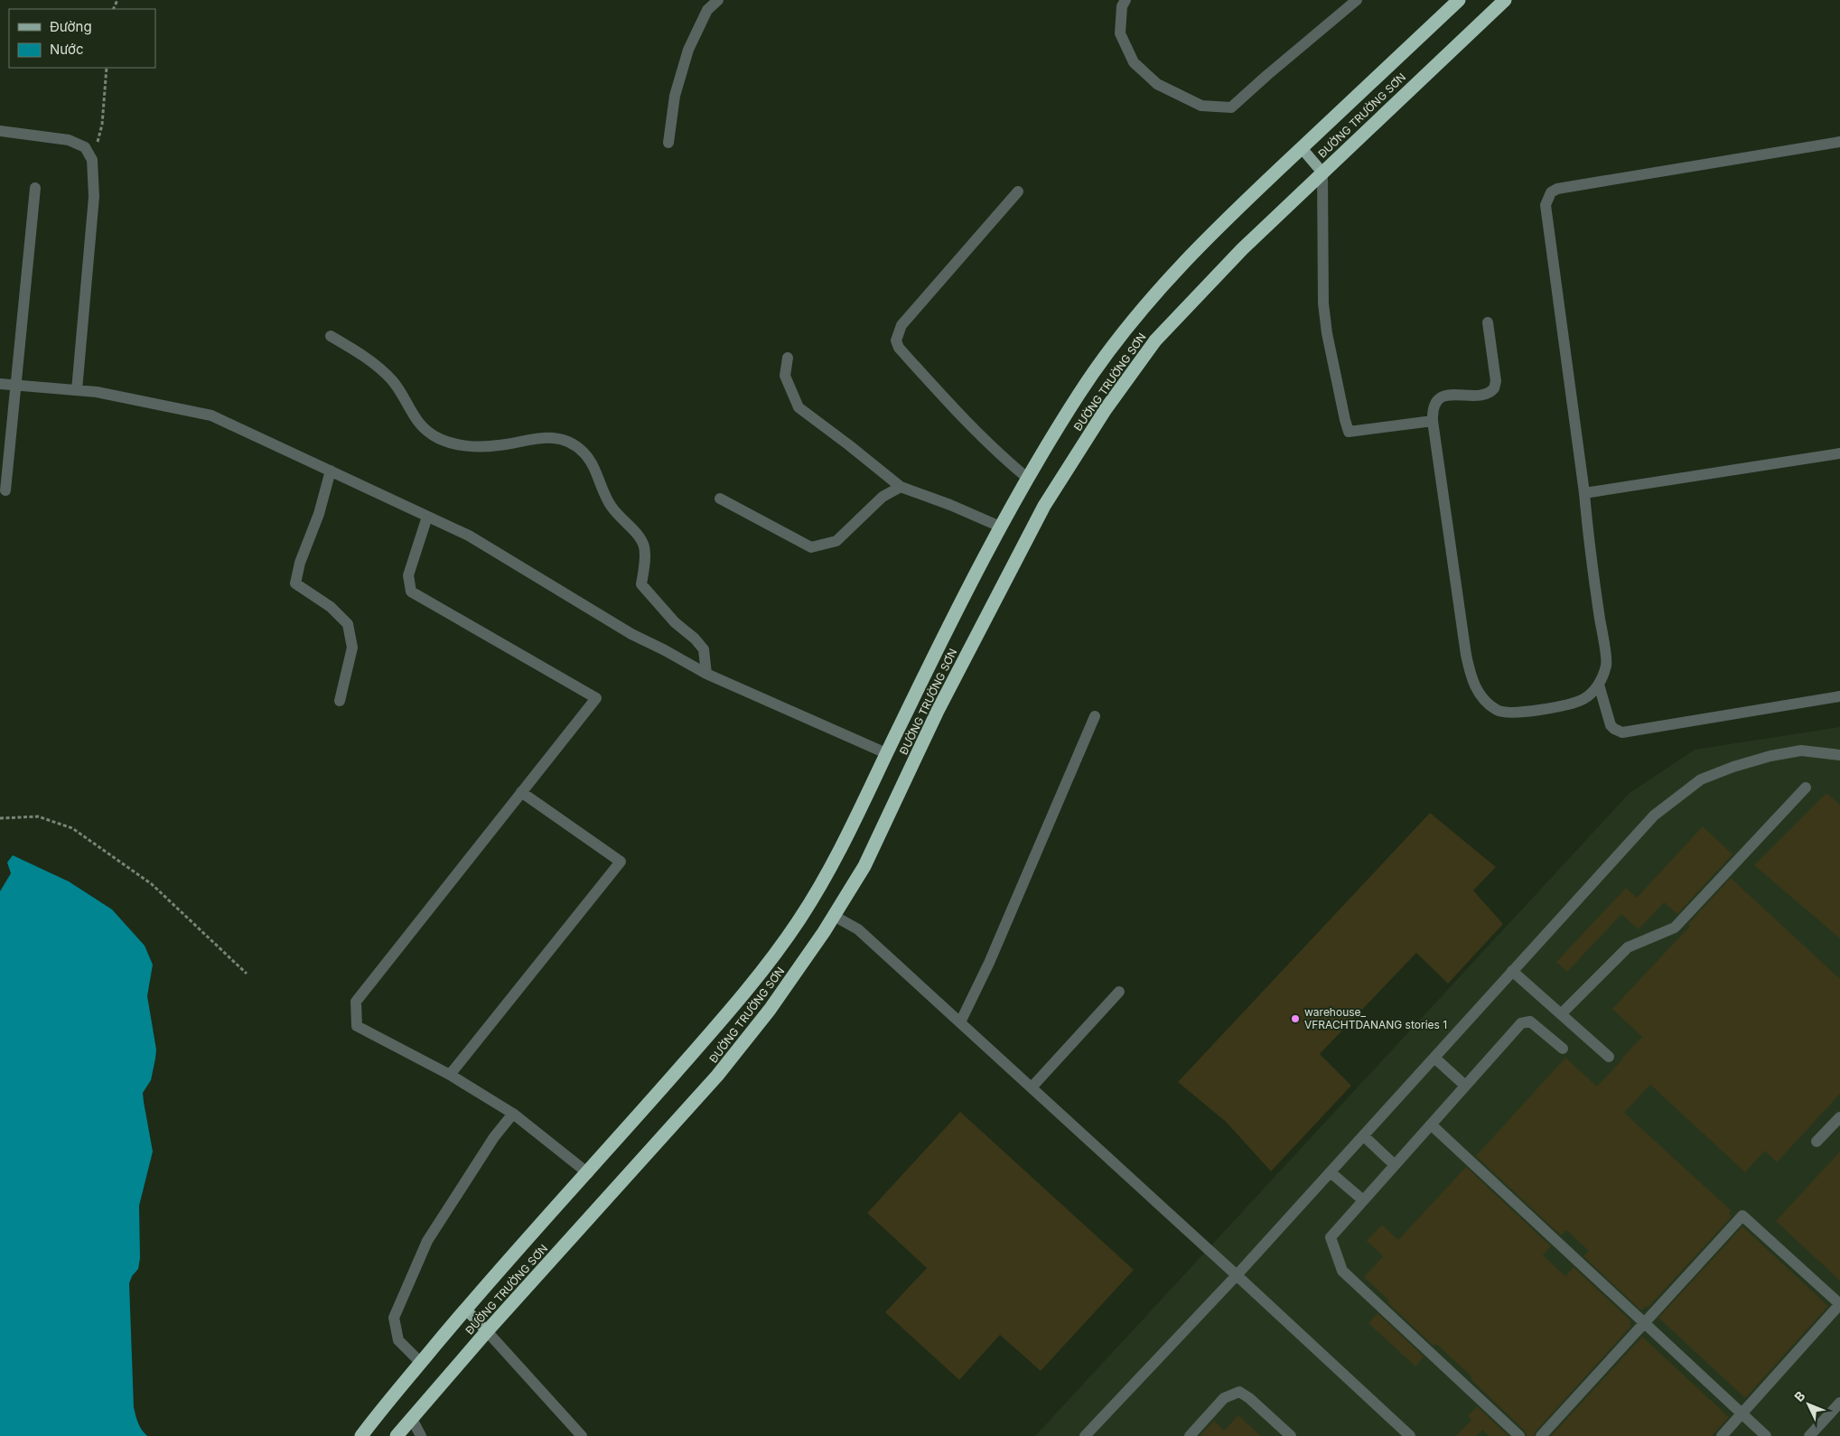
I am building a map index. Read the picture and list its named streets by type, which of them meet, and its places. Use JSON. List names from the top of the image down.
{
  "streets": {
    "highway": ["ĐƯỜNG TRƯỜNG SƠN"]
  },
  "places": ["warehouse_ VFRACHTDANANG stories 1"],
  "legend": ["Đường", "Nước"],
  "north": "top left"
}
